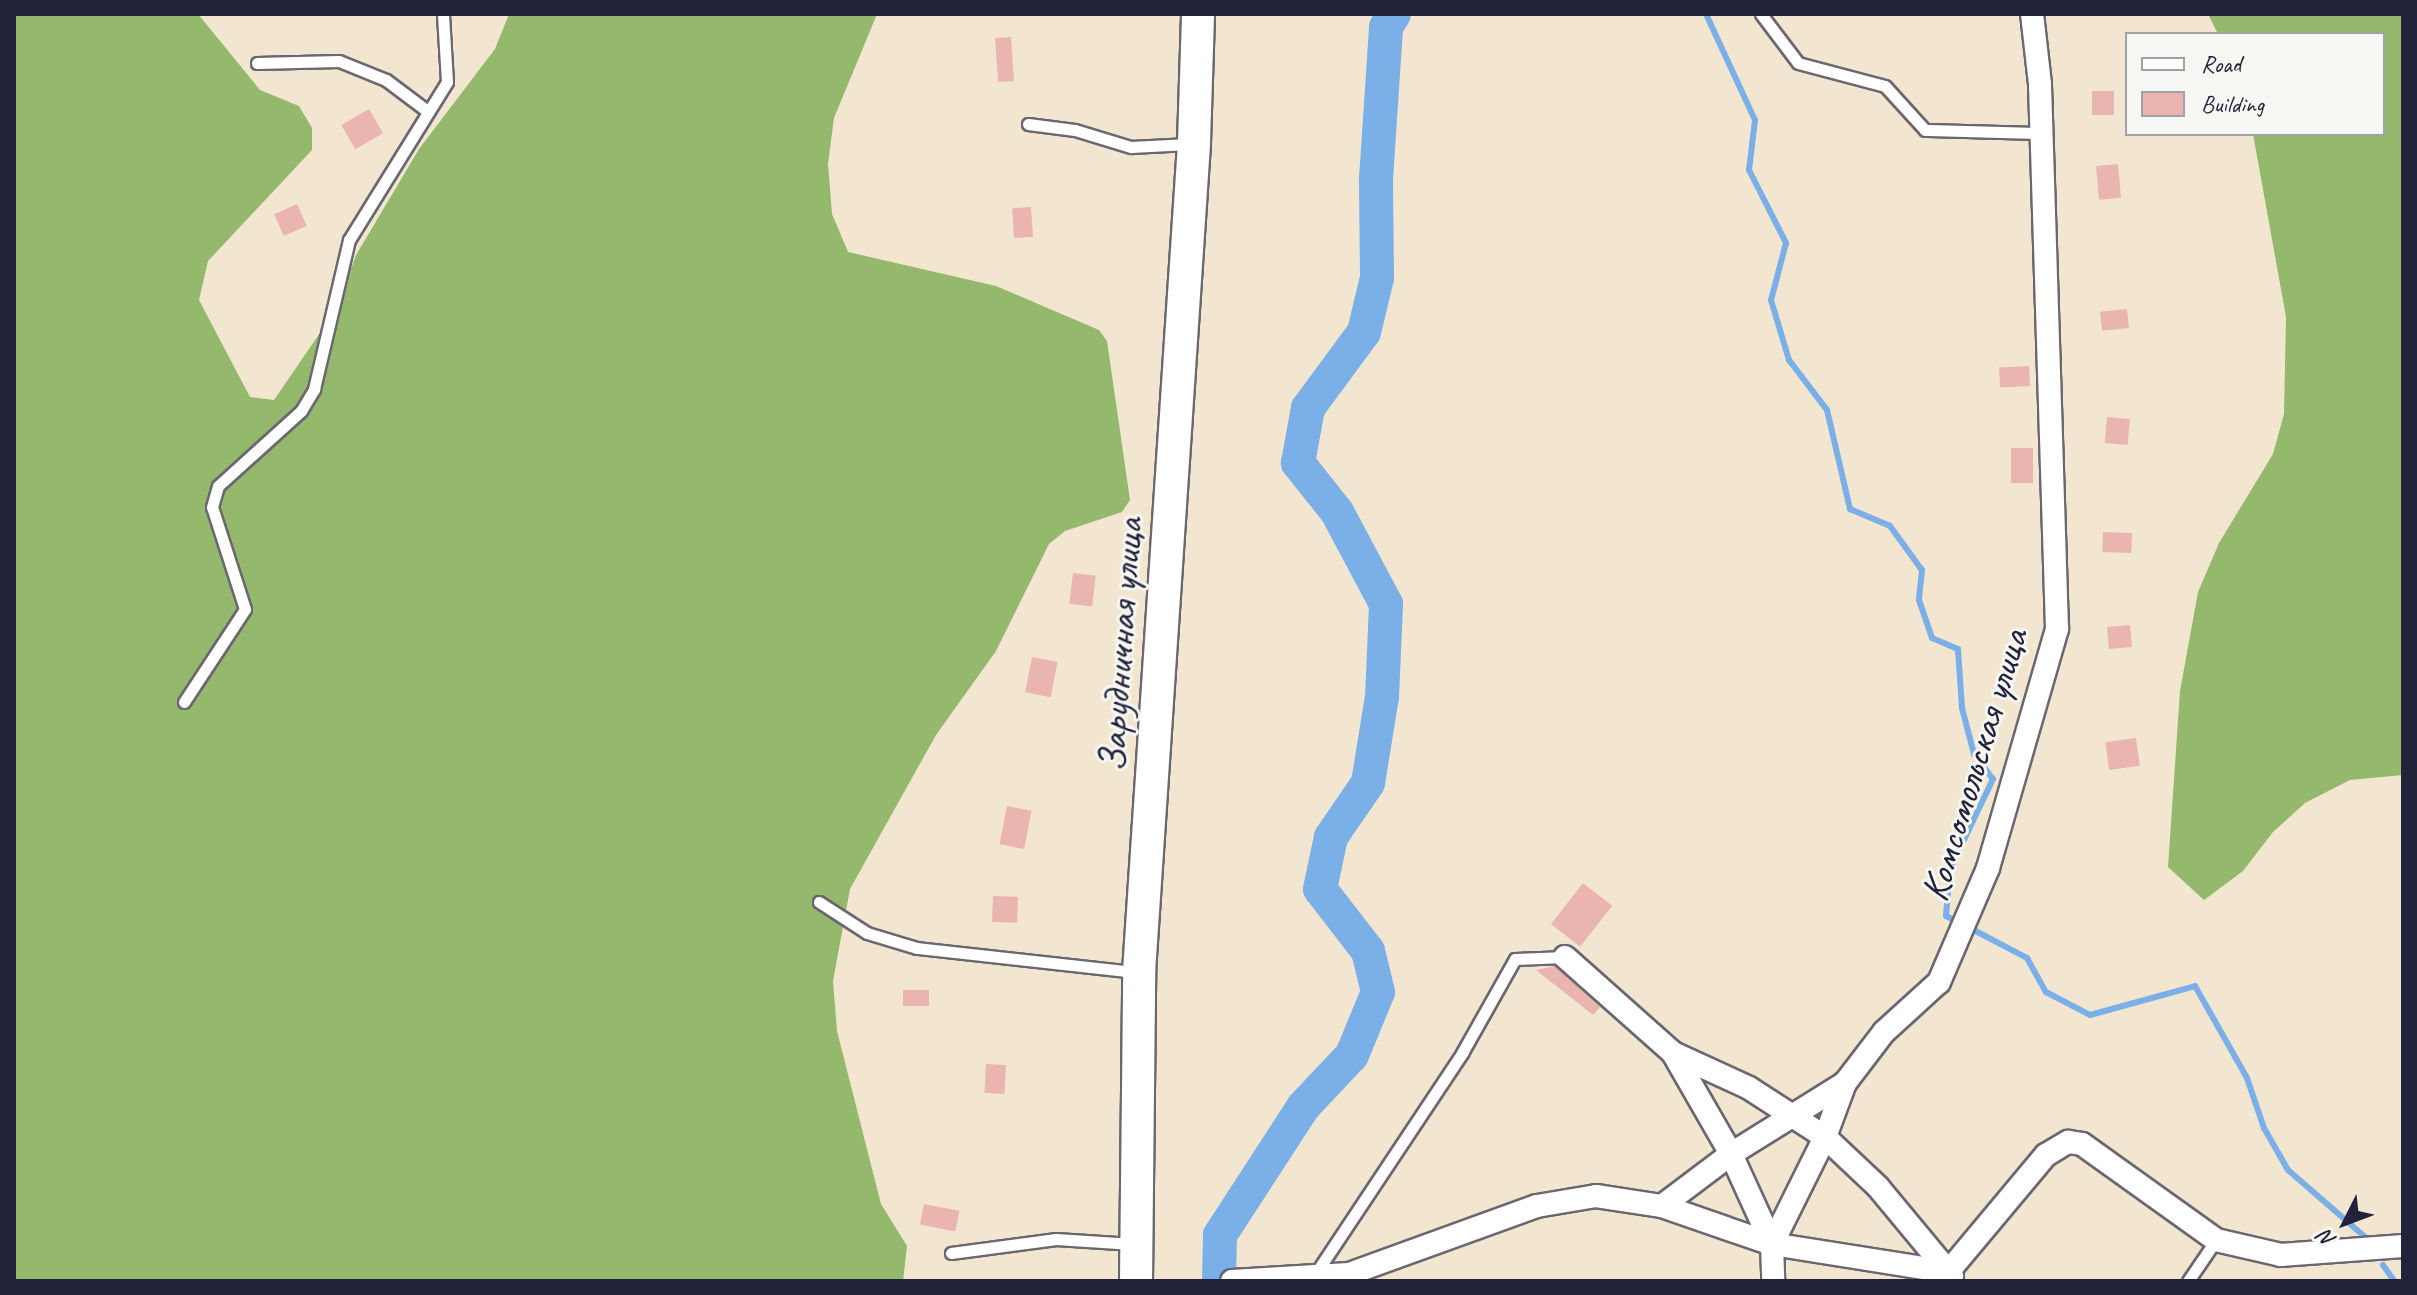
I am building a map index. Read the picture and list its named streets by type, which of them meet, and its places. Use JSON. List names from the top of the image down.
{
  "streets": {
    "street": ["Зарудничная улица", "Комсомольская улица"]
  },
  "legend": ["Road", "Building"],
  "north": "bottom left"
}
